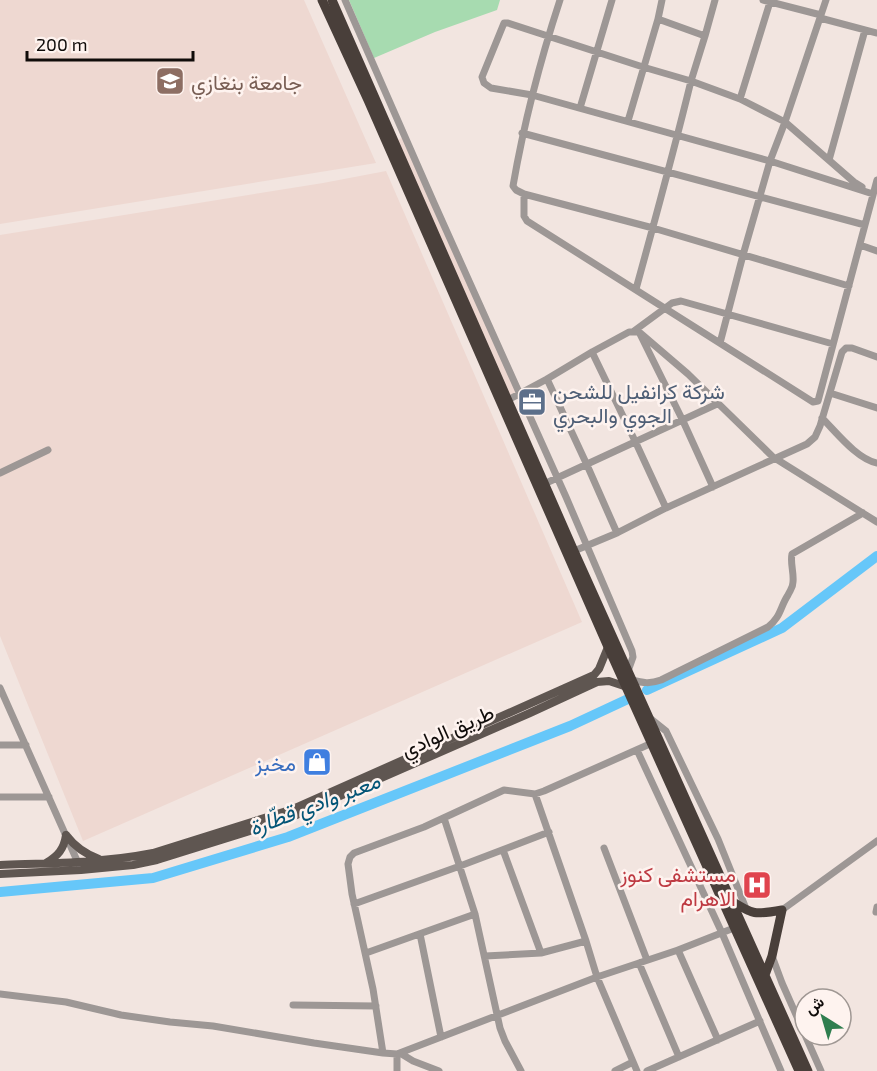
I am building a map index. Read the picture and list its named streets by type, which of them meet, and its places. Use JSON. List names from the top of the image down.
{
  "streets": {
    "main road": ["طريق الوادي"]
  },
  "water": ["معبر وادي قطّارة"],
  "places": {
    "school or university": ["جامعة بنغازي"],
    "office": ["شركة كرانفيل للشحن الجوي والبحري"],
    "shop": ["مخبز"],
    "hospital": ["مستشفى كنوز الاهرام"]
  },
  "scale_bar": "200 m",
  "north": "top left"
}
